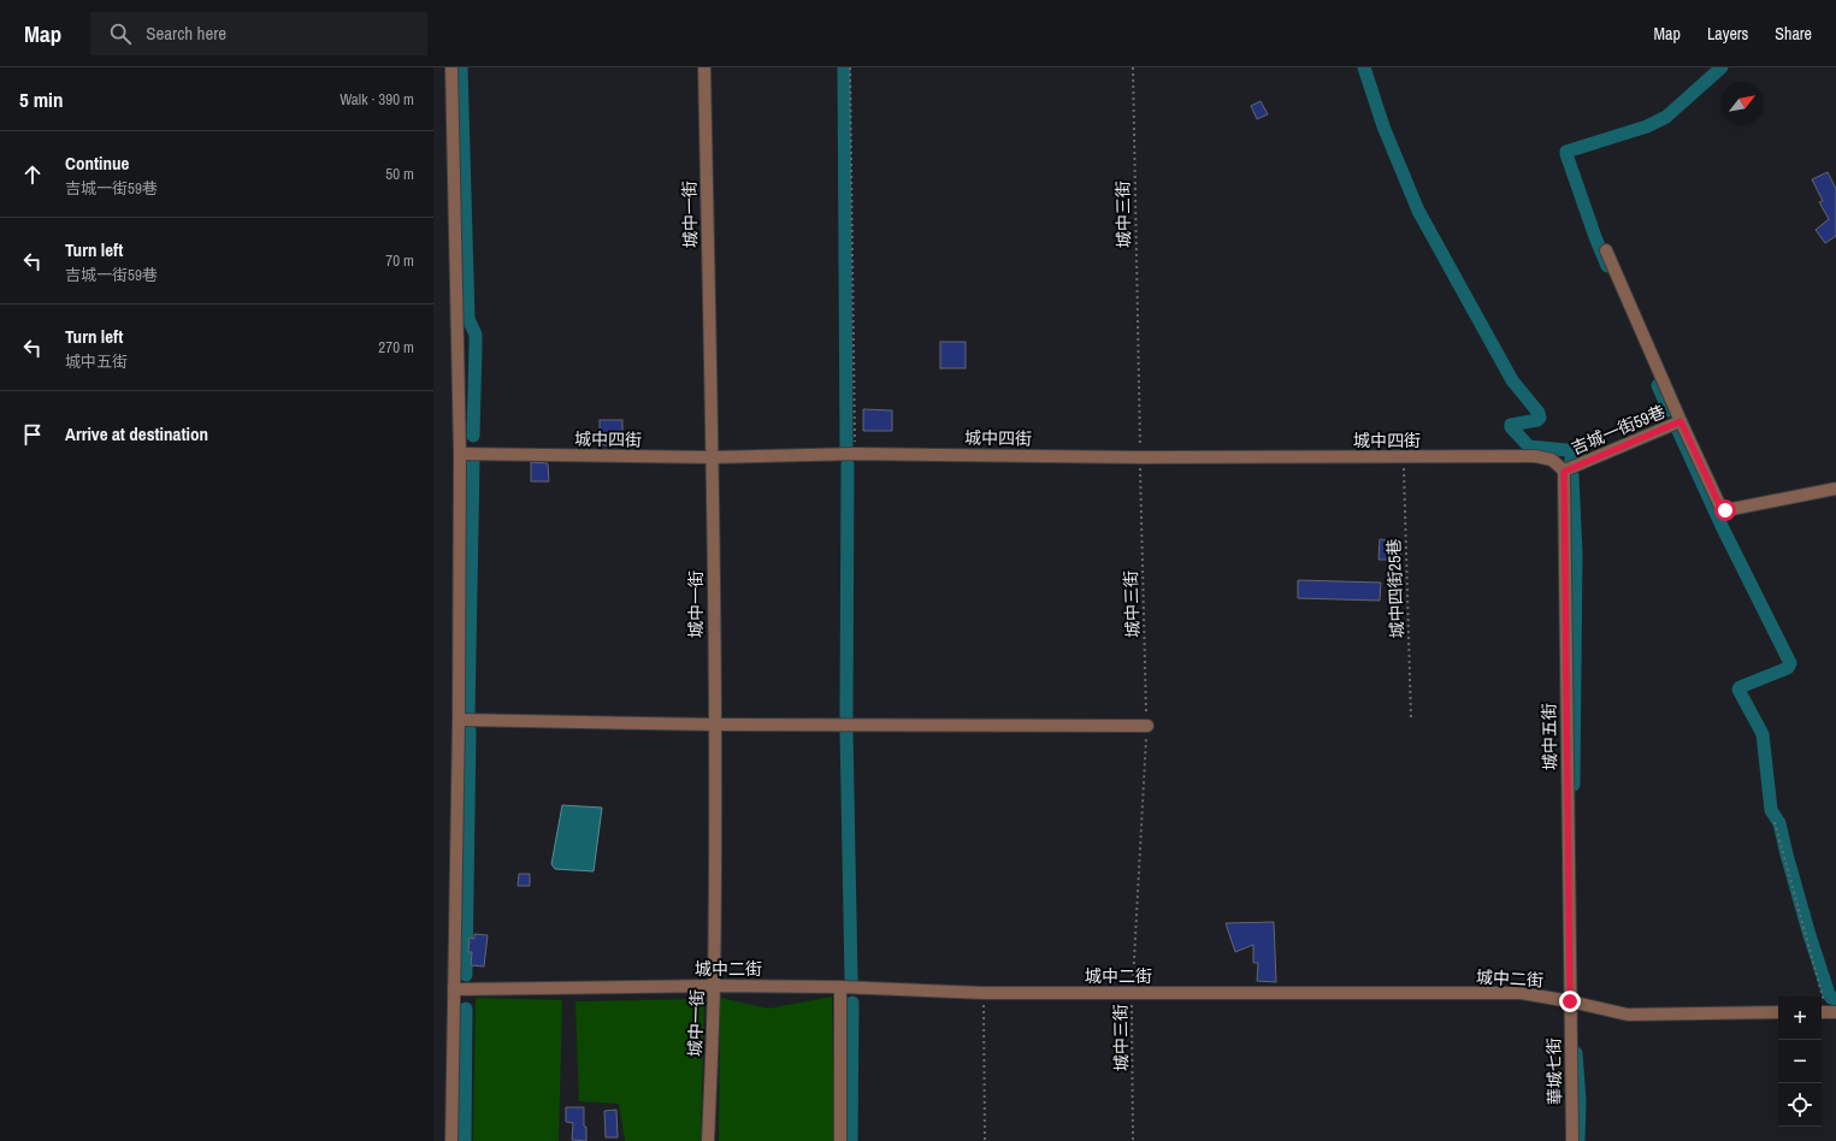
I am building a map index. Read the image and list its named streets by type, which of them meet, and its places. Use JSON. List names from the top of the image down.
{
  "streets": {
    "street": [
      "城中一街",
      "吉城一街59巷",
      "城中四街",
      "城中五街",
      "城中二街",
      "華城七街"
    ],
    "path": ["城中三街", "城中四街25巷"]
  },
  "crossings": [
    ["城中一街", "城中四街"],
    ["城中一街", "城中二街"],
    ["城中三街", "城中四街"],
    ["城中三街", "城中二街"],
    ["吉城一街59巷", "城中四街"],
    ["吉城一街59巷", "城中五街"],
    ["城中四街", "城中四街25巷"],
    ["城中五街", "城中二街"],
    ["城中五街", "華城七街"],
    ["城中二街", "華城七街"]
  ],
  "north": "top right",
  "page": {
    "header": "Map",
    "search": "Search here",
    "nav": ["Map", "Layers", "Share"],
    "heading": ["5 min", "Walk · 390 m"],
    "list": [
      ["Continue", "吉城一街59巷", "50 m"],
      ["Turn left", "吉城一街59巷", "70 m"],
      ["Turn left", "城中五街", "270 m"],
      "Arrive at destination"
    ],
    "map_buttons": ["+", "−"]
  }
}
